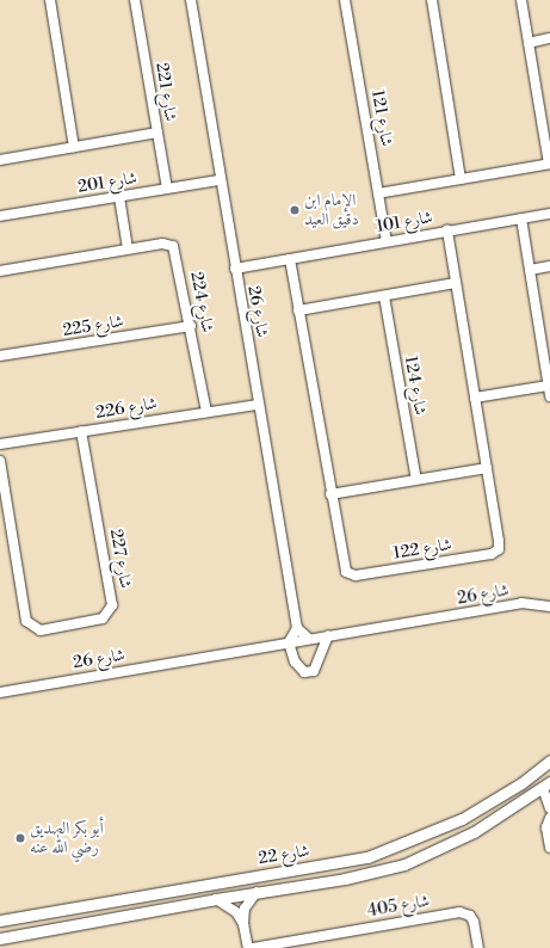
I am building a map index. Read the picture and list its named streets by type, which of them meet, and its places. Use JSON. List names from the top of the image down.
{
  "streets": {
    "street": [
      "شارع 221",
      "شارع 121",
      "شارع 201",
      "شارع 101",
      "شارع 224",
      "شارع 26",
      "شارع 225",
      "شارع 124",
      "شارع 226",
      "شارع 122",
      "شارع 227",
      "شارع 22",
      "شارع 405"
    ]
  },
  "crossings": [
    ["شارع 221", "شارع 201"],
    ["شارع 121", "شارع 101"],
    ["شارع 201", "شارع 26"],
    ["شارع 101", "شارع 26"],
    ["شارع 101", "شارع 122"],
    ["شارع 224", "شارع 225"],
    ["شارع 224", "شارع 226"],
    ["شارع 26", "شارع 226"],
    ["شارع 226", "شارع 227"]
  ],
  "places": ["الإمام ابن دقيق العيد", "أبو بكر الصديق رضي الله عنه"]
}
